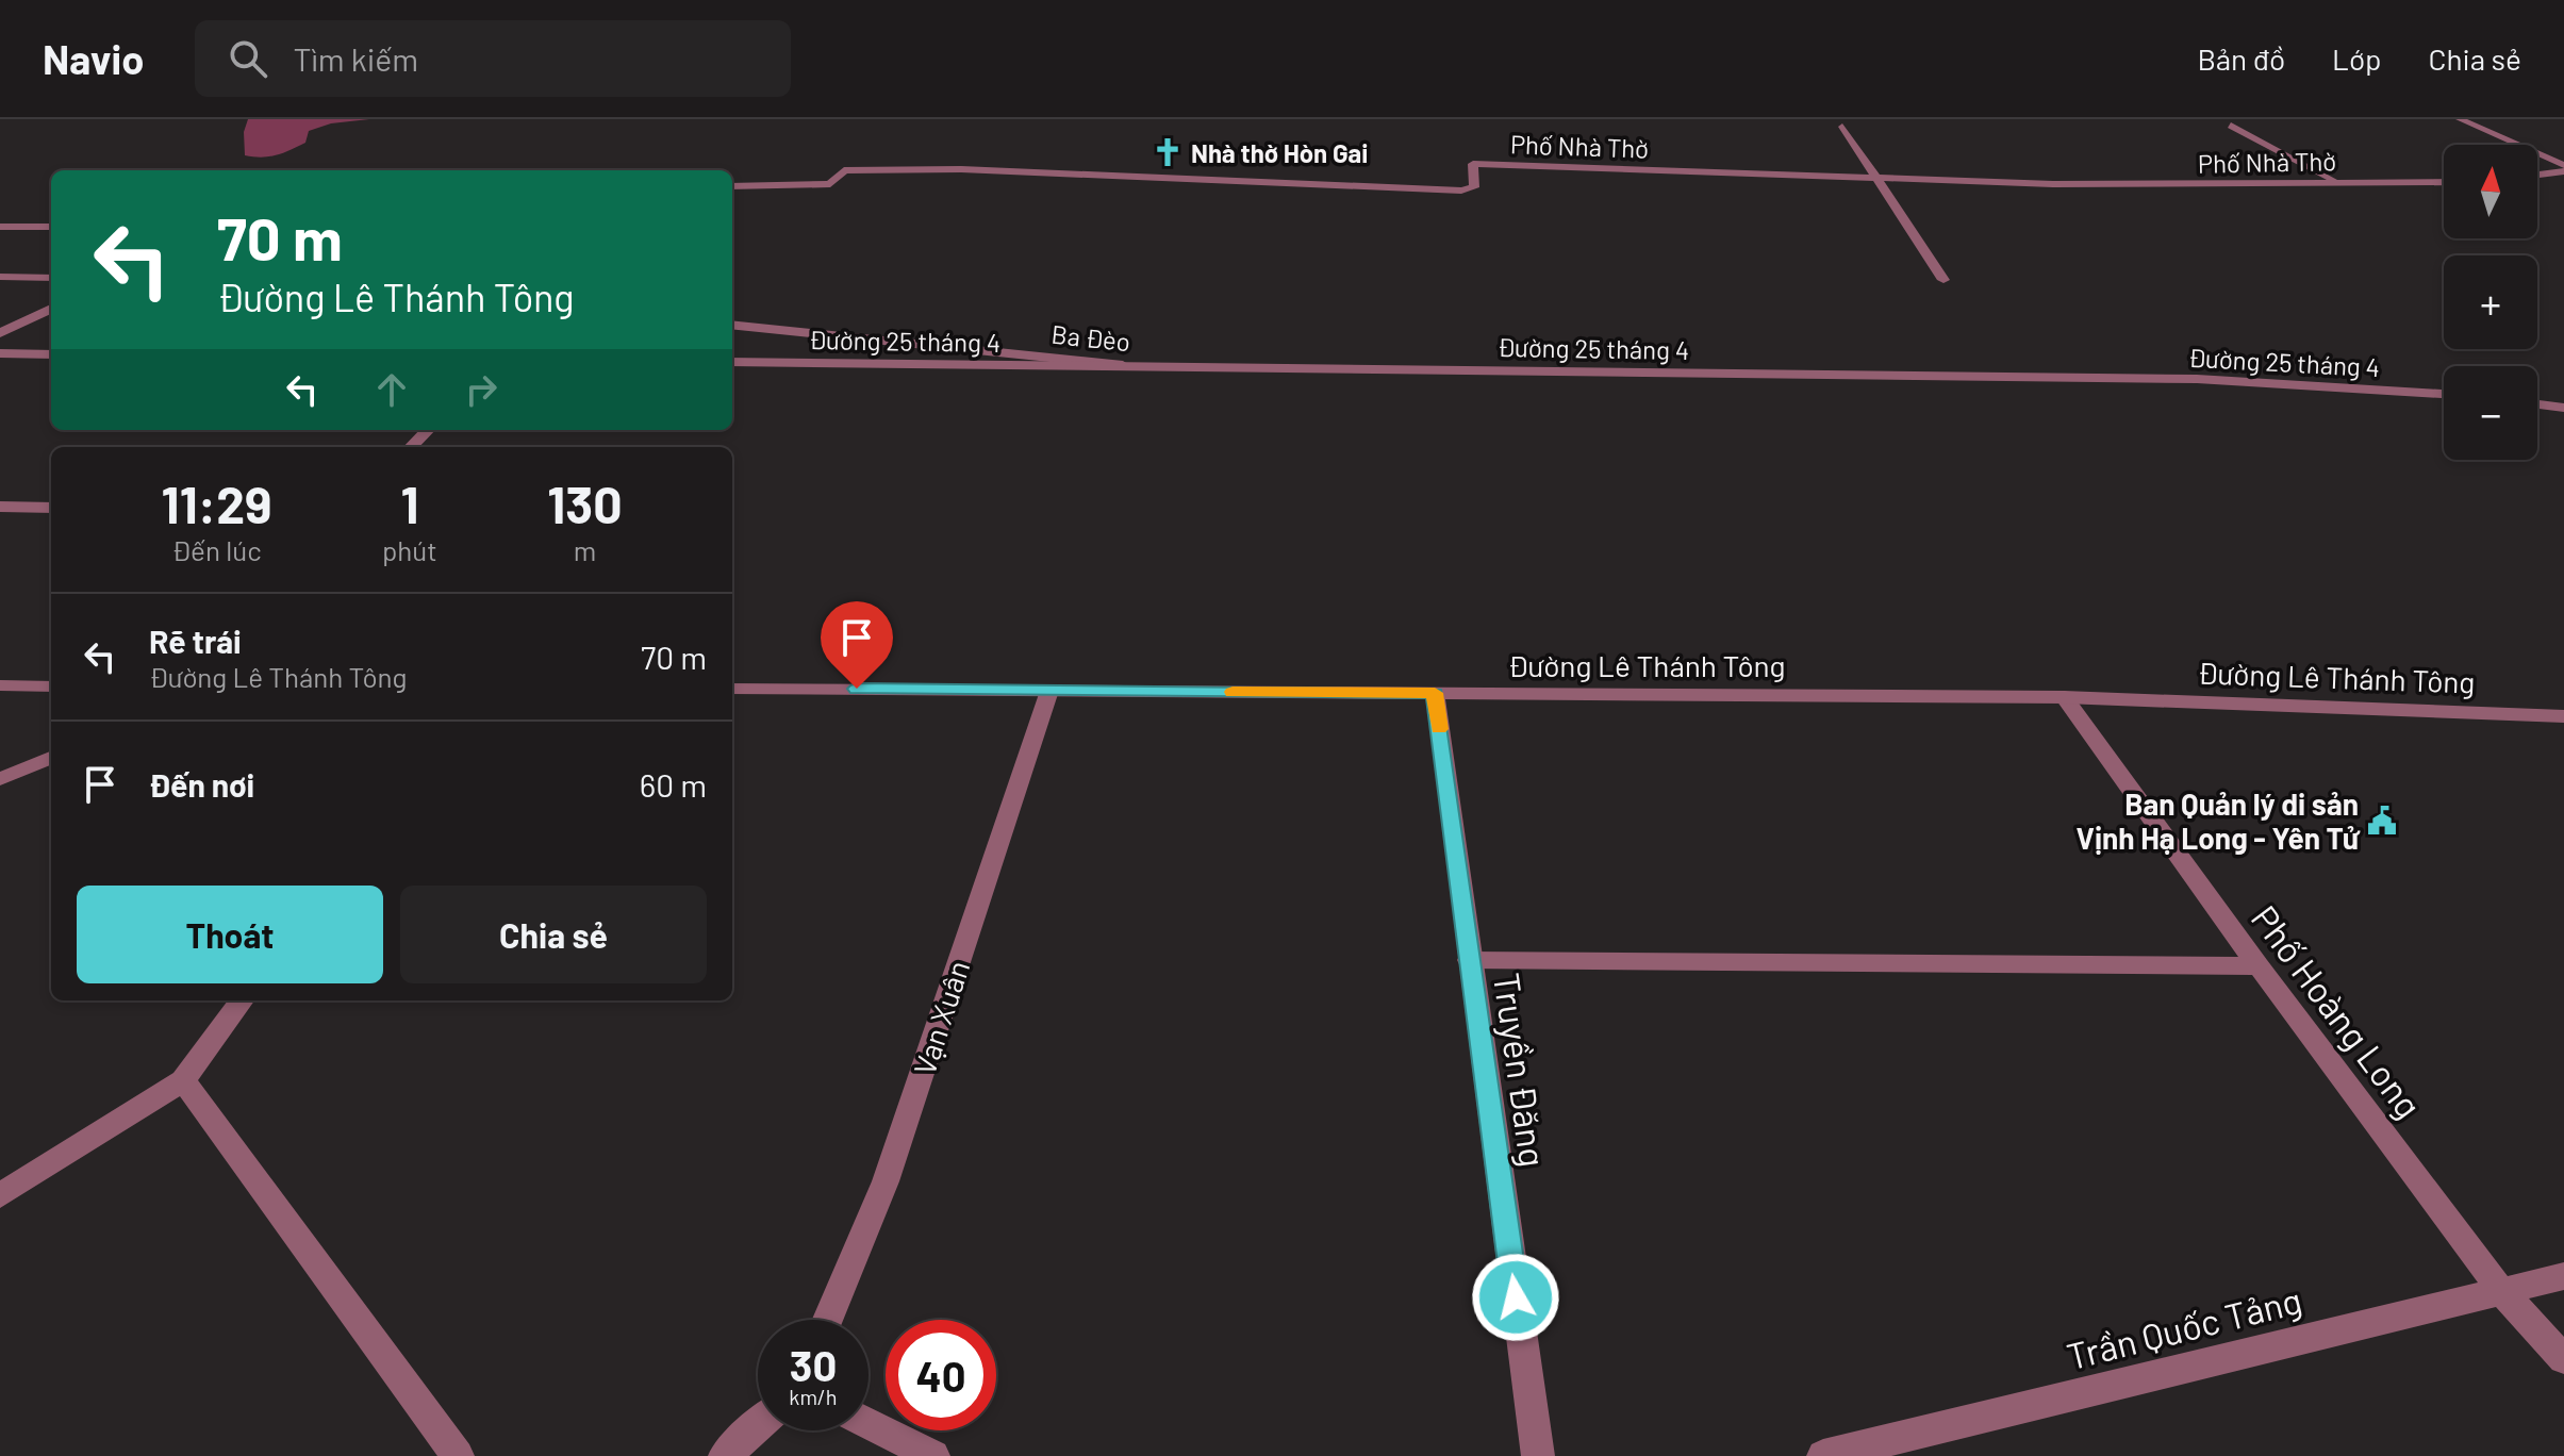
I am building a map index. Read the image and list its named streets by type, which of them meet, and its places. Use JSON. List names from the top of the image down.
{
  "streets": {
    "street": [
      "Phố Nhà Thờ",
      "Ba Đèo",
      "Đường 25 tháng 4",
      "Đường Lê Thánh Tông",
      "Phố Hoàng Long",
      "Vạn Xuân",
      "Truyền Đăng",
      "Trần Quốc Tảng"
    ]
  },
  "crossings": [
    ["Ba Đèo", "Đường 25 tháng 4"],
    ["Đường Lê Thánh Tông", "Phố Hoàng Long"],
    ["Đường Lê Thánh Tông", "Vạn Xuân"],
    ["Đường Lê Thánh Tông", "Truyền Đăng"],
    ["Phố Hoàng Long", "Trần Quốc Tảng"]
  ],
  "places": {
    "church": ["Nhà thờ Hòn Gai"],
    "public building": ["Ban Quản lý di sản Vịnh Hạ Long - Yên Tử"]
  },
  "north": "top",
  "page": {
    "header": "Navio",
    "search": "Tìm kiếm",
    "nav": ["Bản đồ", "Lớp", "Chia sẻ"],
    "map_buttons": ["+", "−"],
    "turn": ["70 m", "Đường Lê Thánh Tông"],
    "eta": [
      "11:29",
      "Đến lúc",
      "1",
      "phút",
      "130",
      "m"
    ],
    "list": [
      {
        "name": "Rẽ trái",
        "note": "Đường Lê Thánh Tông",
        "value": "70 m"
      },
      {
        "name": "Đến nơi",
        "value": "60 m"
      }
    ],
    "buttons": ["Thoát", "Chia sẻ"],
    "speed": "30 km/h",
    "limit": "40"
  }
}
